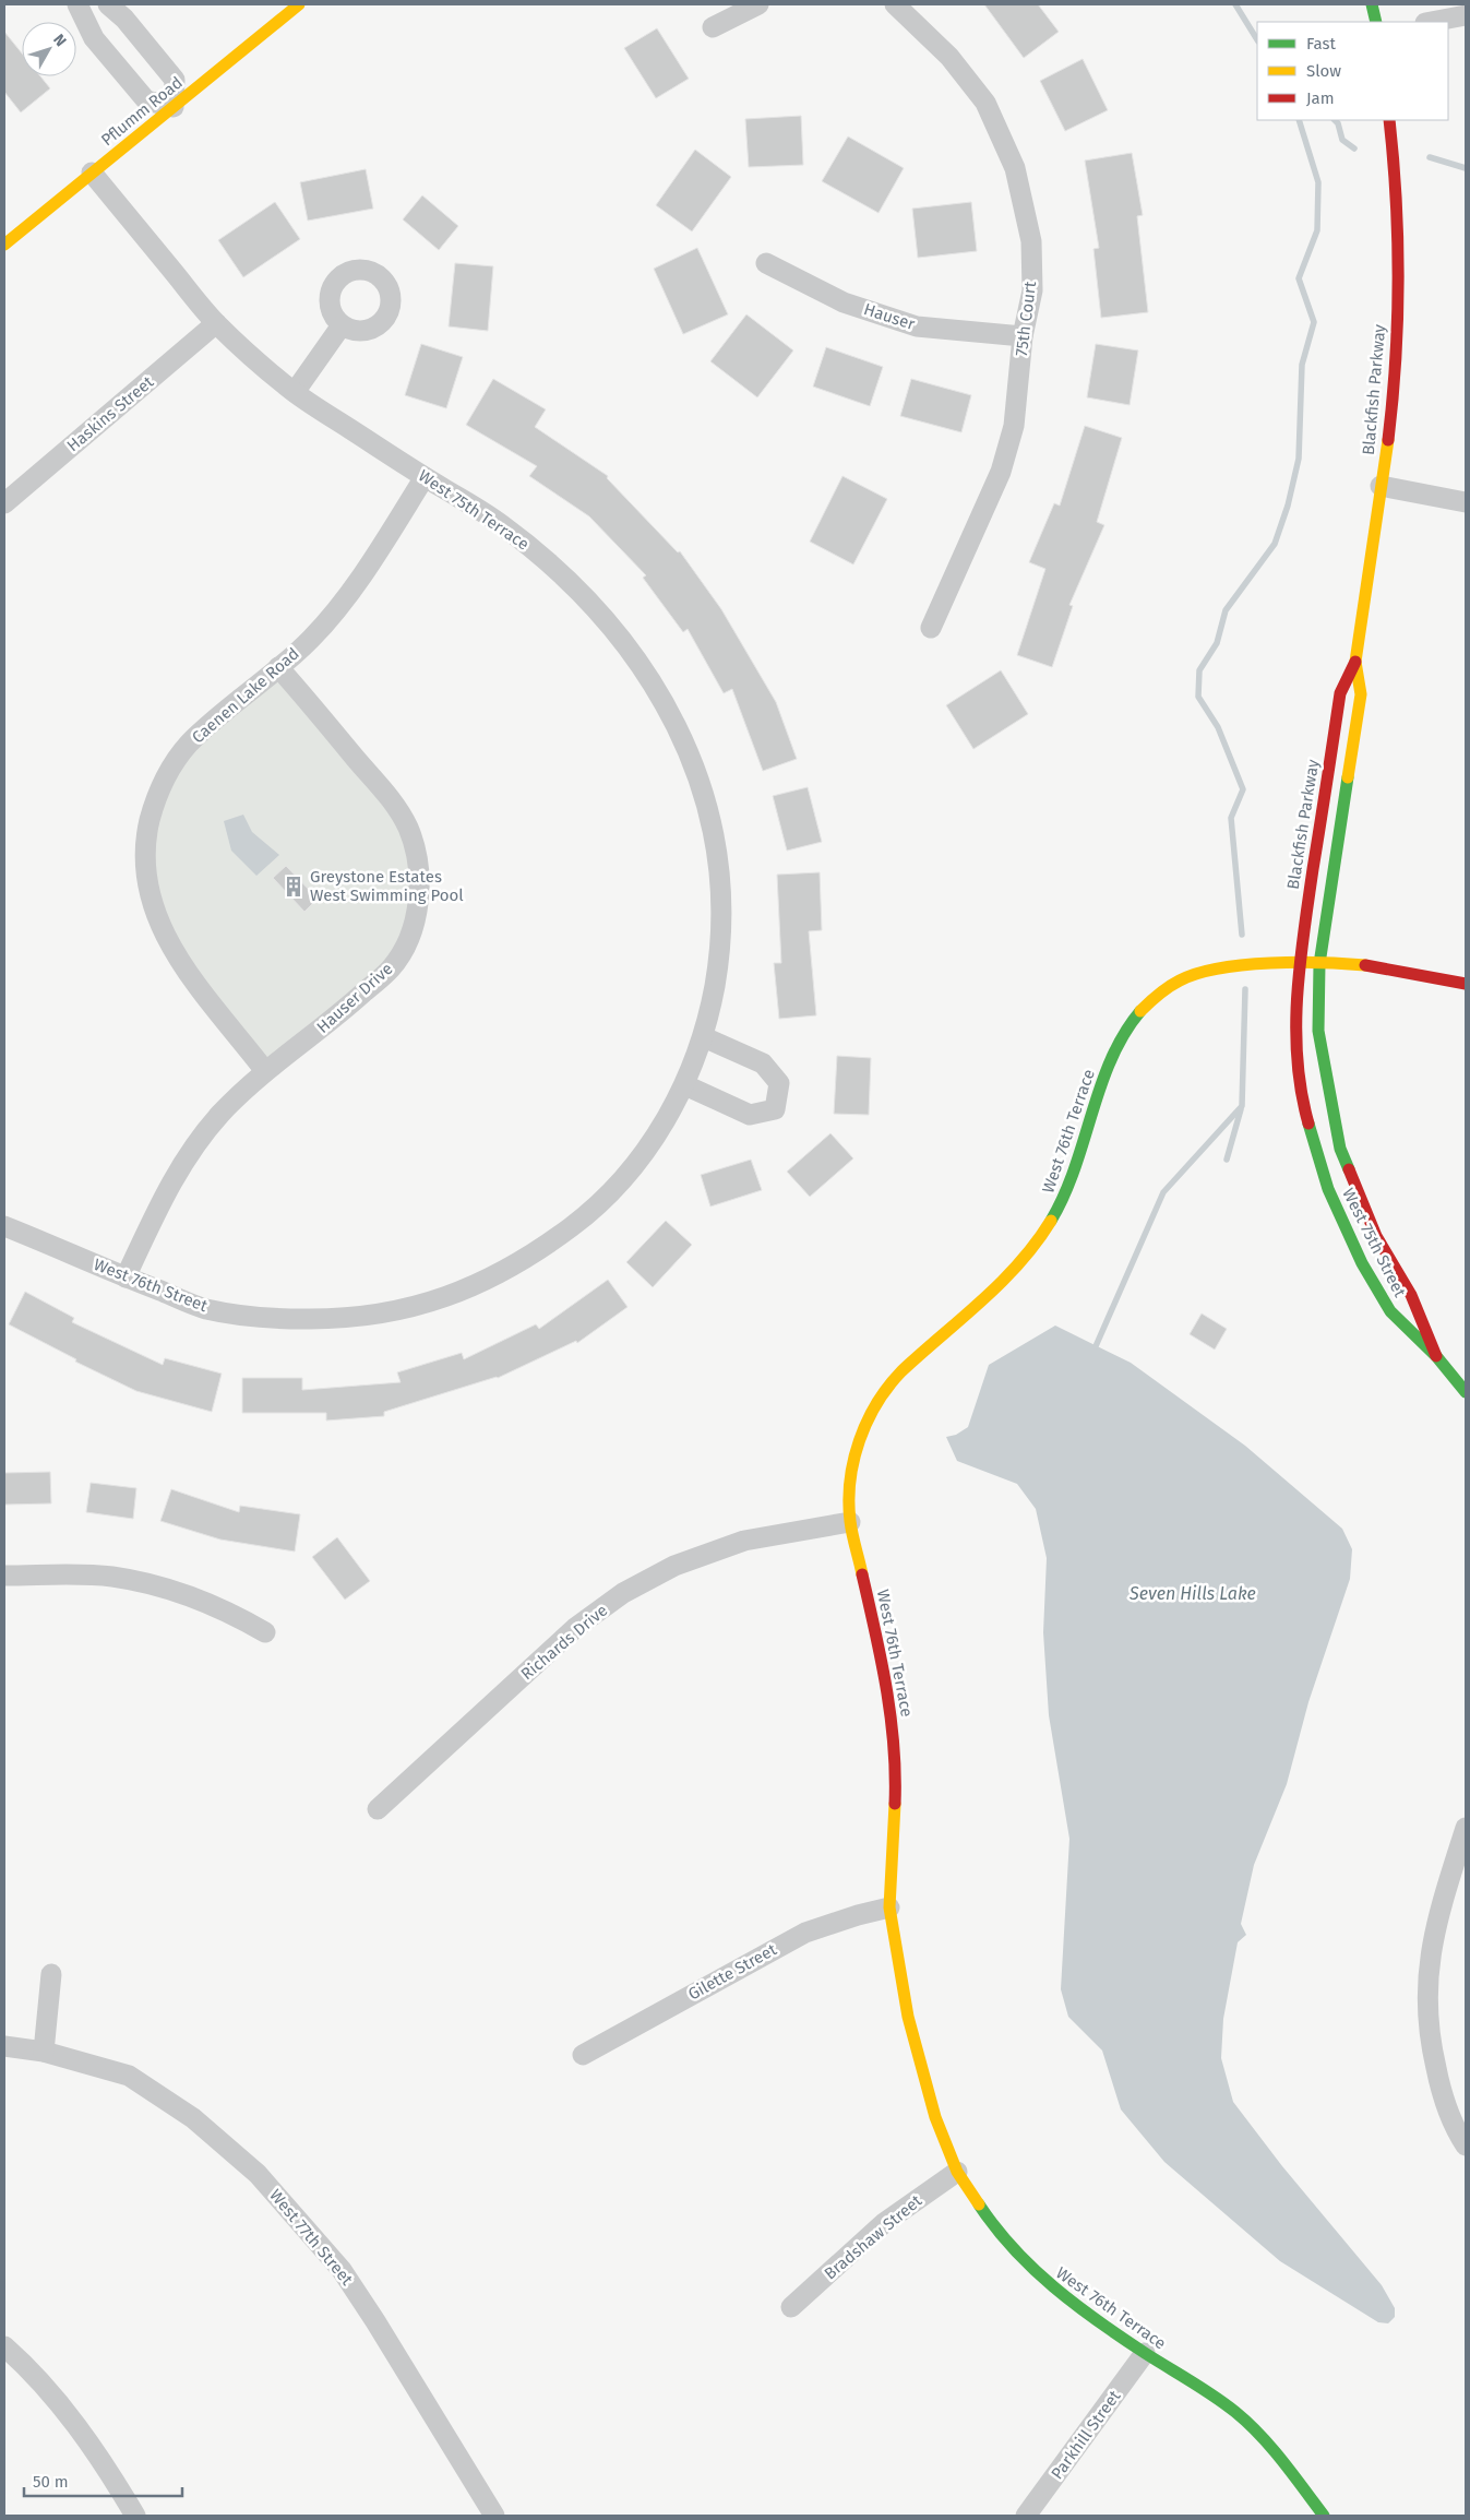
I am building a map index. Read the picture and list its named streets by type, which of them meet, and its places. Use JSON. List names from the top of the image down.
{
  "streets": {
    "main road": [
      "Pflumm Road",
      "Blackfish Parkway",
      "West 76th Terrace",
      "West 75th Street"
    ],
    "street": [
      "Hauser",
      "75th Court",
      "Haskins Street",
      "West 75th Terrace",
      "Caenen Lake Road",
      "Hauser Drive",
      "West 76th Street",
      "Richards Drive",
      "Gilette Street",
      "West 77th Street",
      "Bradshaw Street",
      "Parkhill Street"
    ]
  },
  "crossings": [
    ["Pflumm Road", "West 75th Terrace"],
    ["Hauser", "75th Court"],
    ["Blackfish Parkway", "West 76th Terrace"],
    ["Blackfish Parkway", "West 75th Street"],
    ["Haskins Street", "West 75th Terrace"],
    ["West 75th Terrace", "Caenen Lake Road"],
    ["West 75th Terrace", "West 76th Street"],
    ["Caenen Lake Road", "Hauser Drive"],
    ["Hauser Drive", "West 76th Street"],
    ["West 76th Terrace", "West 75th Street"],
    ["West 76th Terrace", "Richards Drive"],
    ["West 76th Terrace", "Gilette Street"],
    ["West 76th Terrace", "Bradshaw Street"],
    ["West 76th Terrace", "Parkhill Street"]
  ],
  "water": ["Seven Hills Lake"],
  "places": {
    "building": ["Greystone Estates West Swimming Pool"]
  },
  "legend": ["Fast", "Slow", "Jam"],
  "scale_bar": "50 m",
  "north": "top right"
}
